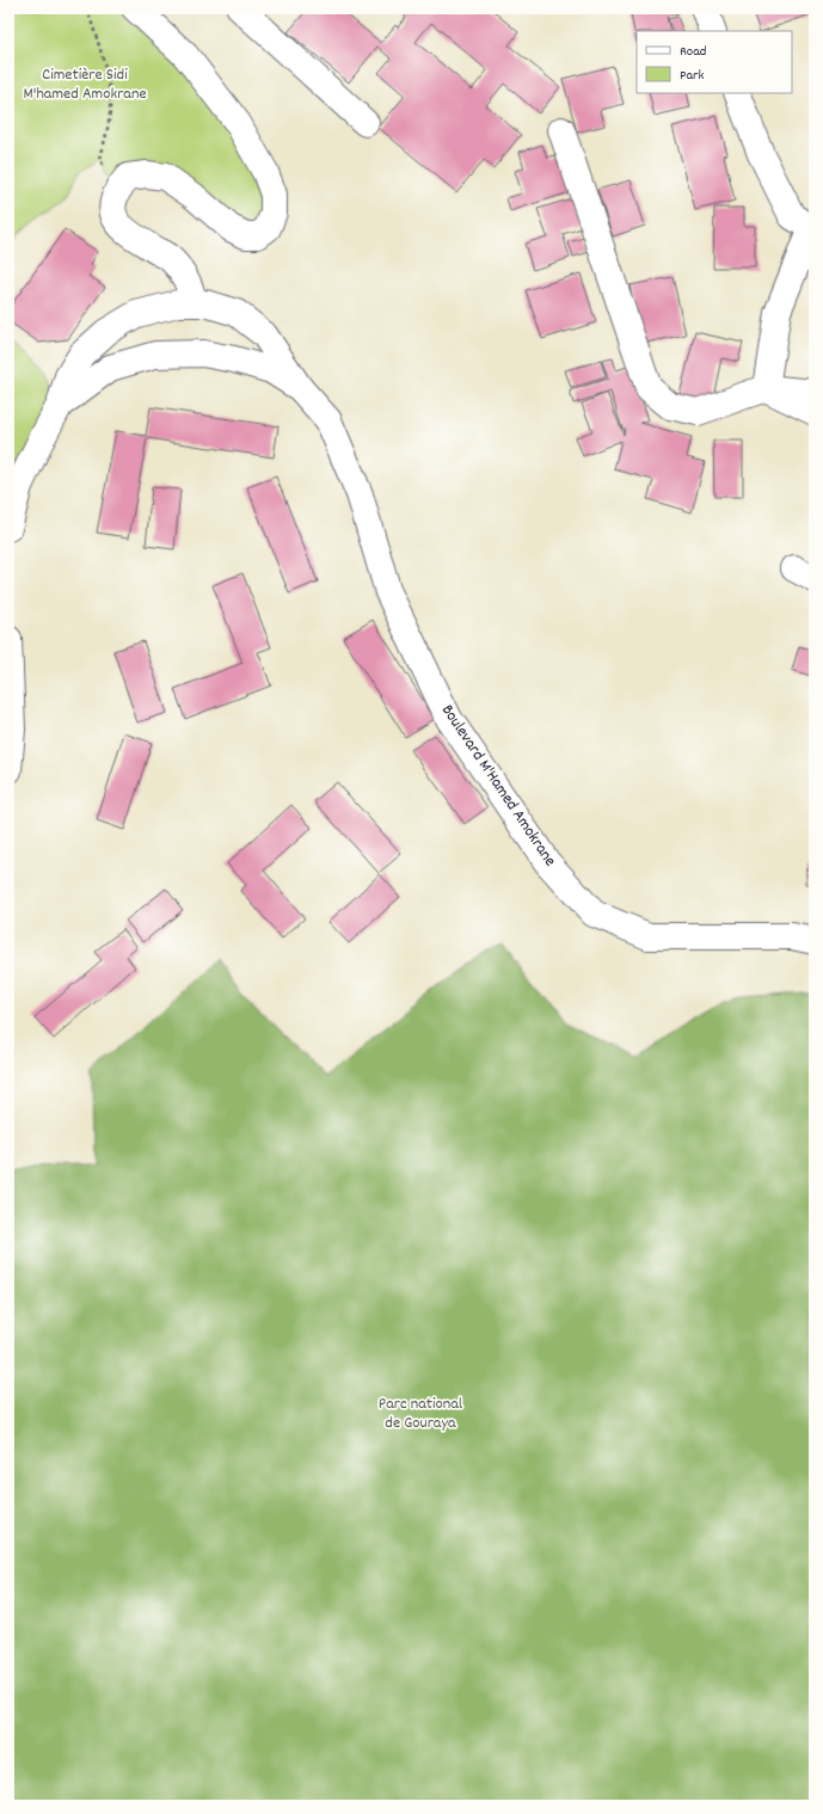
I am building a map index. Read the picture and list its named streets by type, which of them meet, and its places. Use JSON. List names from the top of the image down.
{
  "streets": {
    "main road": ["Boulevard M'Hamed Amokrane"]
  },
  "parks": ["Cimetière Sidi M'hamed Amokrane", "Parc national de Gouraya"],
  "legend": ["Road", "Park"]
}
